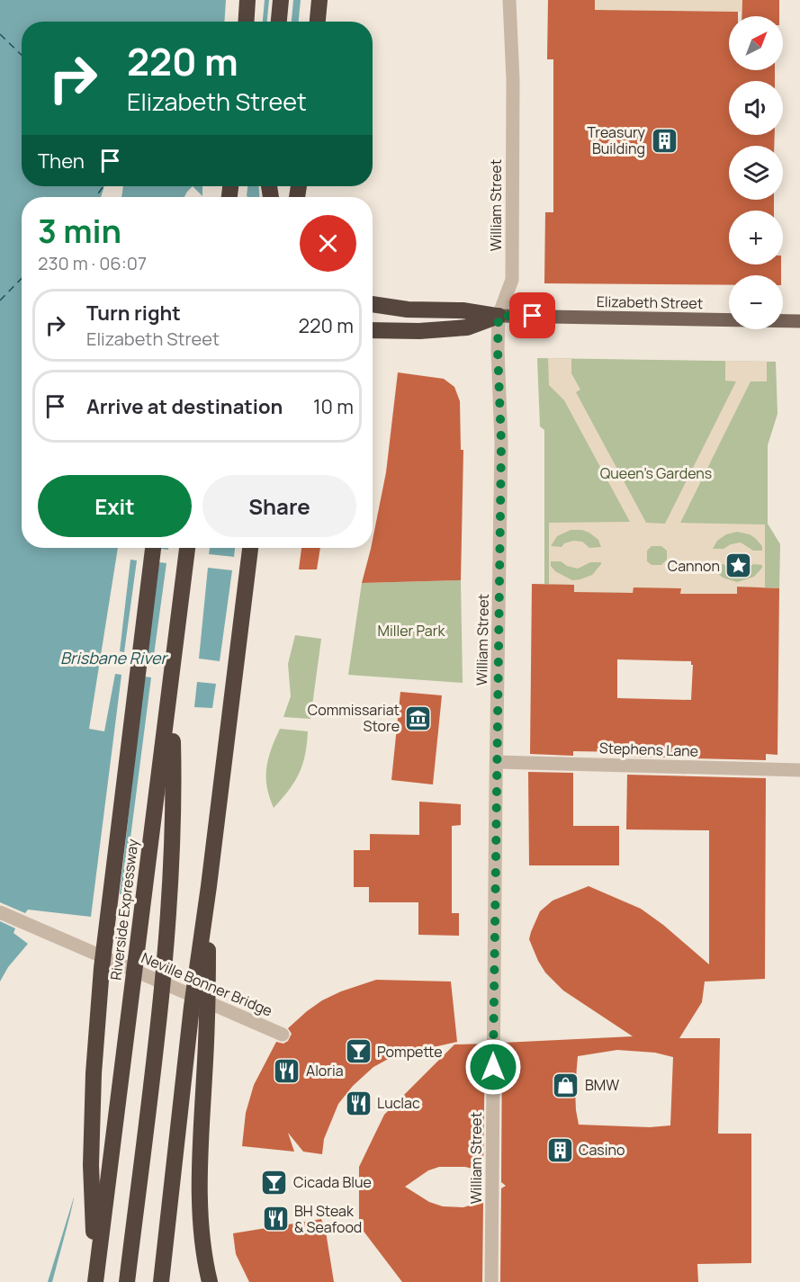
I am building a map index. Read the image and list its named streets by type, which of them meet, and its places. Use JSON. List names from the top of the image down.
{
  "streets": {
    "highway": ["Riverside Expressway"],
    "main road": ["Elizabeth Street"],
    "street": ["William Street", "Stephens Lane", "Neville Bonner Bridge"]
  },
  "crossings": [
    ["William Street", "Elizabeth Street"],
    ["William Street", "Stephens Lane"]
  ],
  "water": ["Brisbane River"],
  "parks": ["Queen's Gardens", "Miller Park"],
  "places": {
    "building": ["Treasury Building", "Casino"],
    "place": ["Cannon"],
    "museum": ["Commissariat Store"],
    "bar": ["Pompette", "Cicada Blue"],
    "restaurant": ["Aloria", "Luclac", "BH Steak & Seafood"],
    "shop": ["BMW"]
  },
  "north": "top right",
  "page": {
    "map_buttons": ["+", "−"],
    "turn": ["220 m", "Elizabeth Street"],
    "then": "Then",
    "heading": ["3 min", "230 m · 06:07"],
    "list": [
      {
        "name": "Turn right",
        "note": "Elizabeth Street",
        "value": "220 m"
      },
      {
        "name": "Arrive at destination",
        "value": "10 m"
      }
    ],
    "buttons": ["Exit", "Share"]
  }
}
